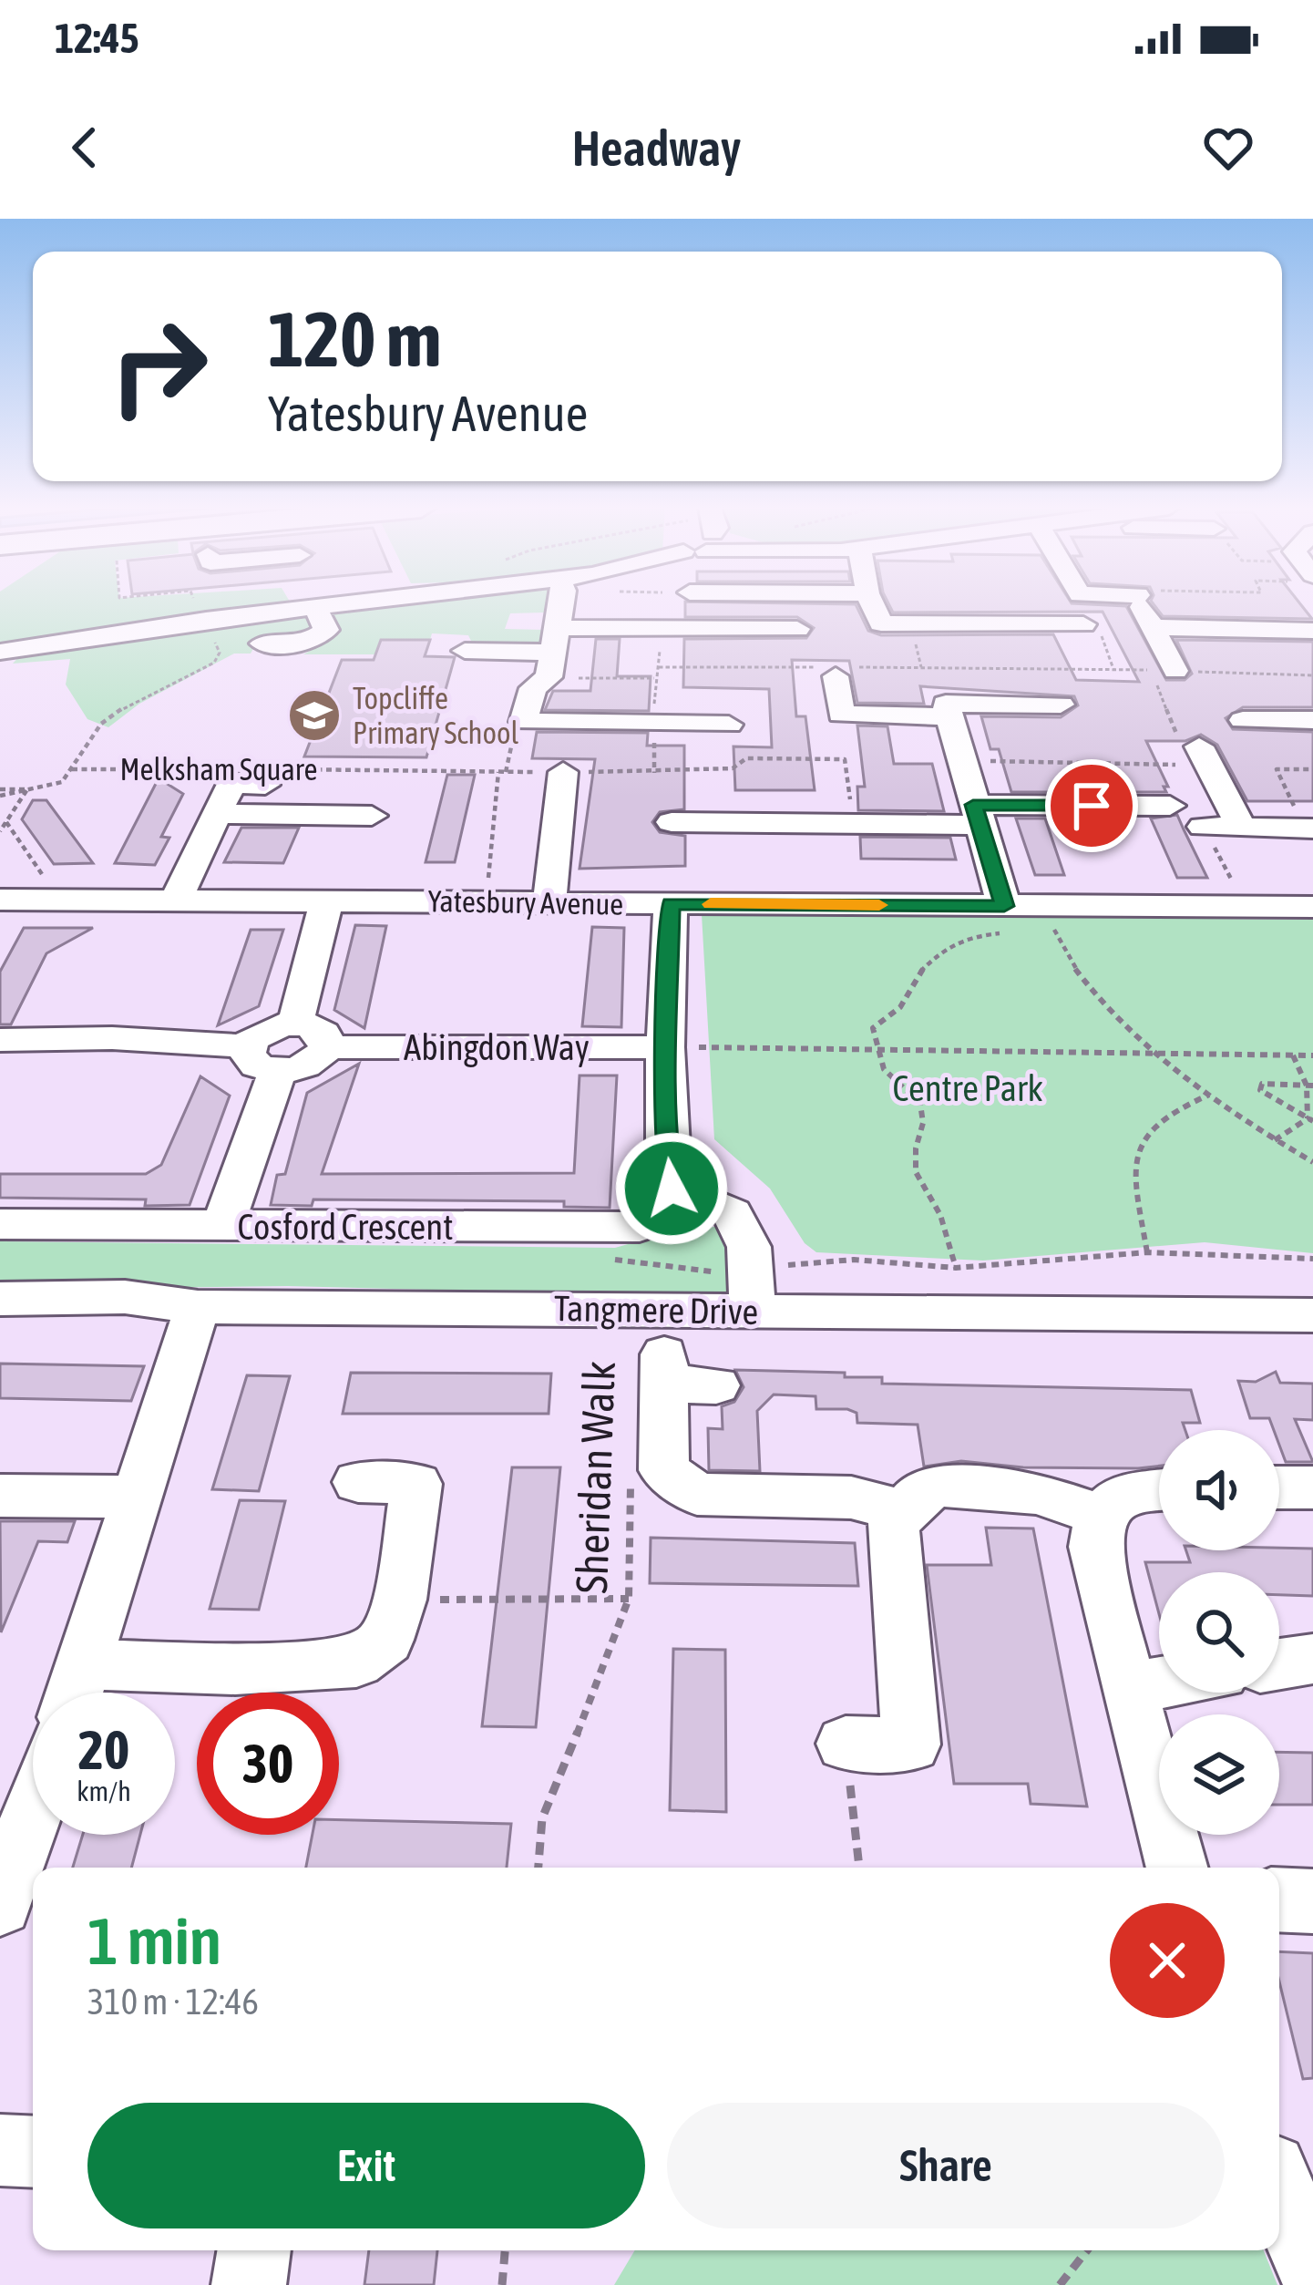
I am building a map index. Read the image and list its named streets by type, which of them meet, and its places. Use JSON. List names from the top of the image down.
{
  "streets": {
    "street": [
      "Yatesbury Avenue",
      "Abingdon Way",
      "Cosford Crescent",
      "Tangmere Drive"
    ],
    "path": ["Melksham Square", "Sheridan Walk"]
  },
  "parks": ["Centre Park"],
  "places": {
    "school or university": ["Topcliffe Primary School"]
  },
  "page": {
    "status": "12:45",
    "header": "Headway",
    "turn": ["120 m", "Yatesbury Avenue"],
    "speed": "20 km/h",
    "limit": "30",
    "heading": ["1 min", "310 m · 12:46"],
    "buttons": ["Exit", "Share"]
  }
}
